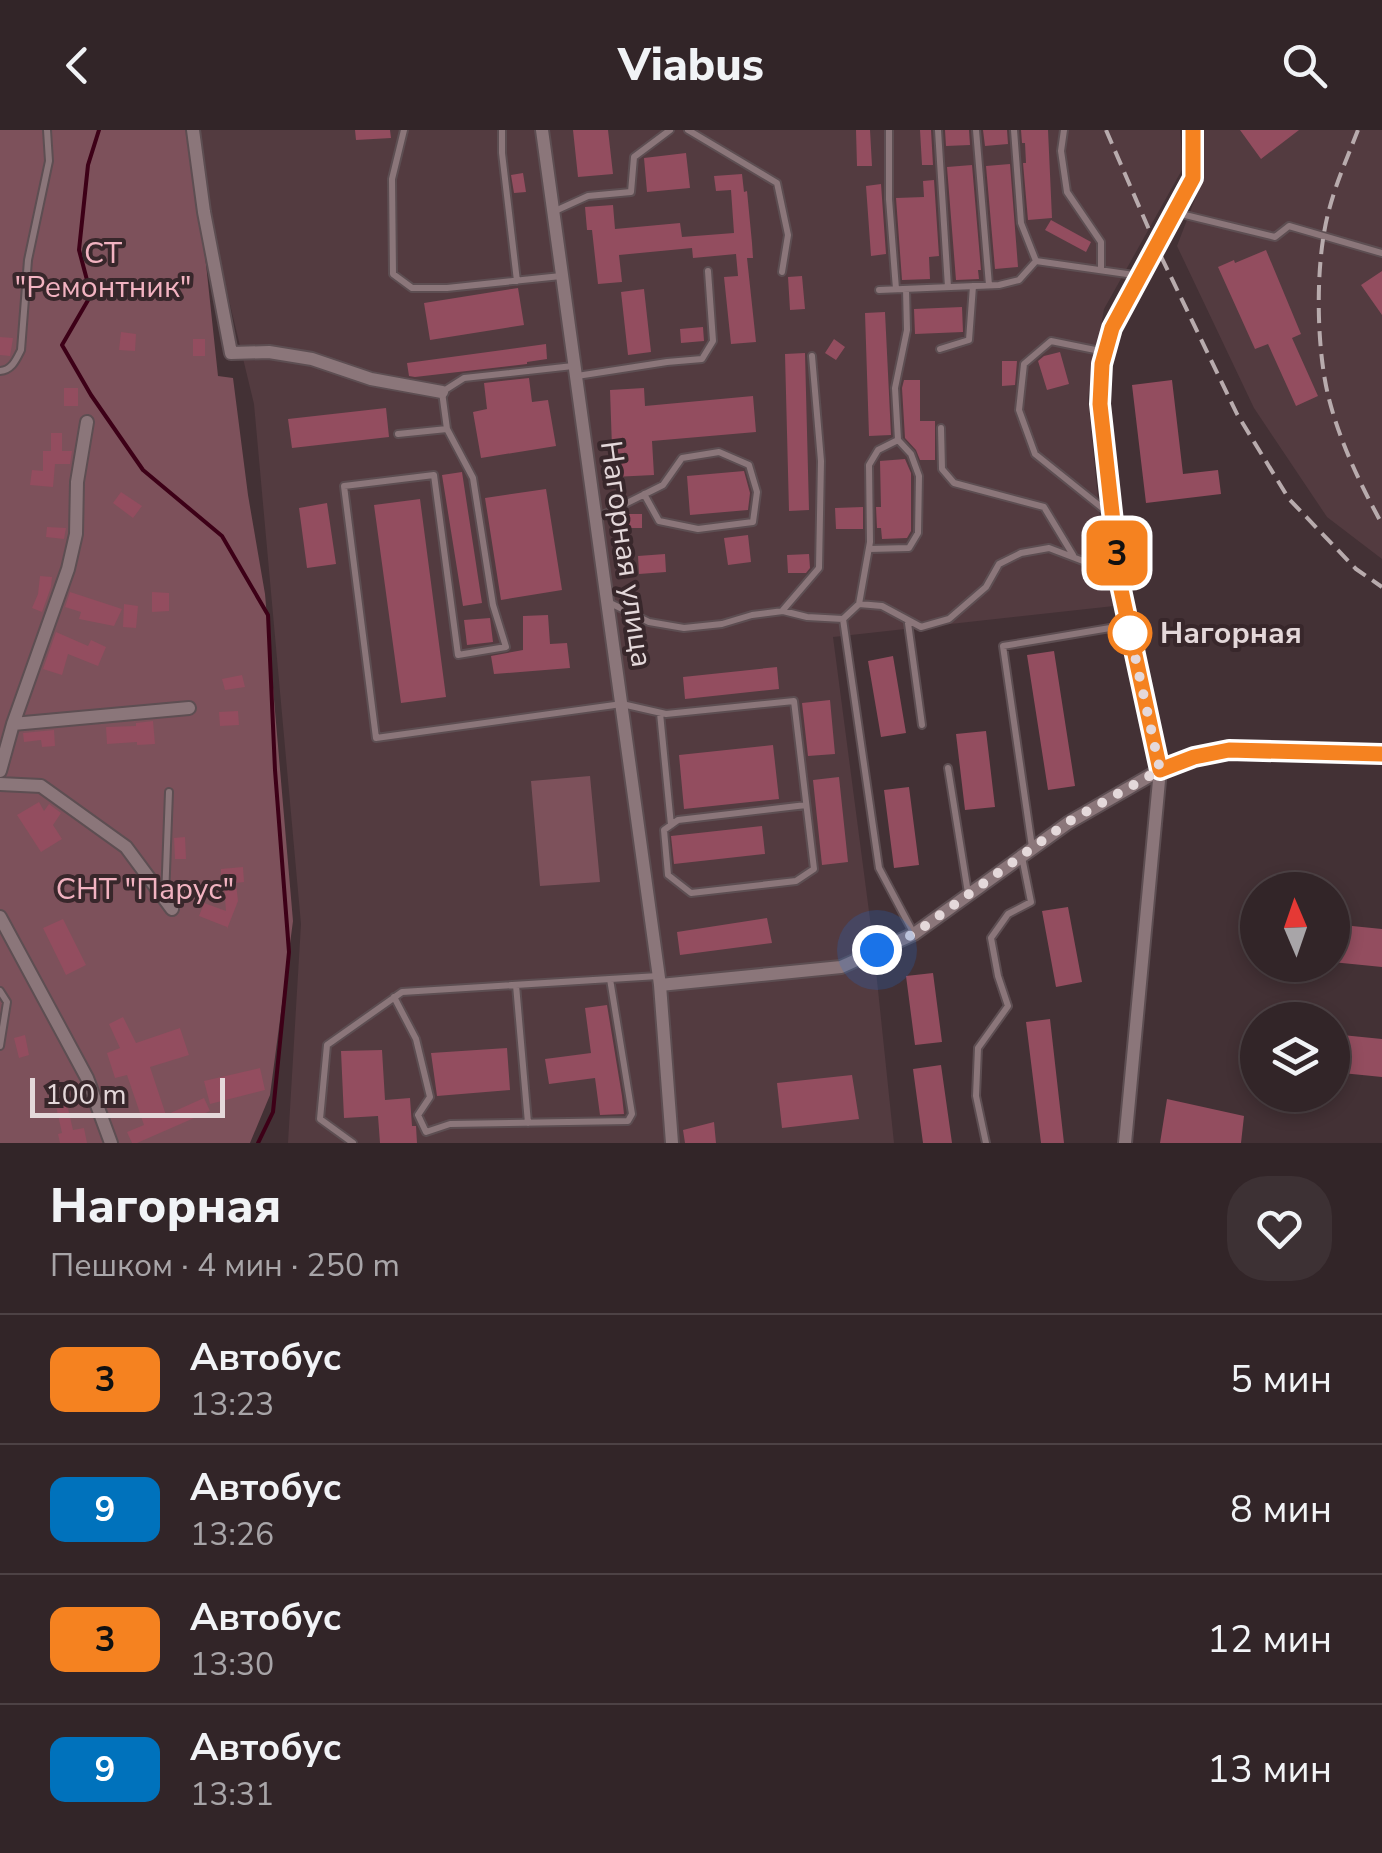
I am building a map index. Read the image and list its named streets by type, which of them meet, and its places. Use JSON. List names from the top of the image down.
{
  "streets": {
    "street": ["Нагорная улица"]
  },
  "parks": ["СТ \"Ремонтник\"", "СНТ \"Парус\""],
  "places": ["Нагорная"],
  "lines": ["bus line 3"],
  "scale_bar": "100 m",
  "north": "top",
  "page": {
    "header": "Viabus",
    "on_map": "3",
    "scale": "100 m",
    "heading": ["Нагорная", "Пешком · 4 мин · 250 m"],
    "list": [
      {
        "mark": "3",
        "name": "Автобус",
        "note": "13:23",
        "value": "5 мин"
      },
      {
        "mark": "9",
        "name": "Автобус",
        "note": "13:26",
        "value": "8 мин"
      },
      {
        "mark": "3",
        "name": "Автобус",
        "note": "13:30",
        "value": "12 мин"
      },
      {
        "mark": "9",
        "name": "Автобус",
        "note": "13:31",
        "value": "13 мин"
      }
    ]
  }
}
